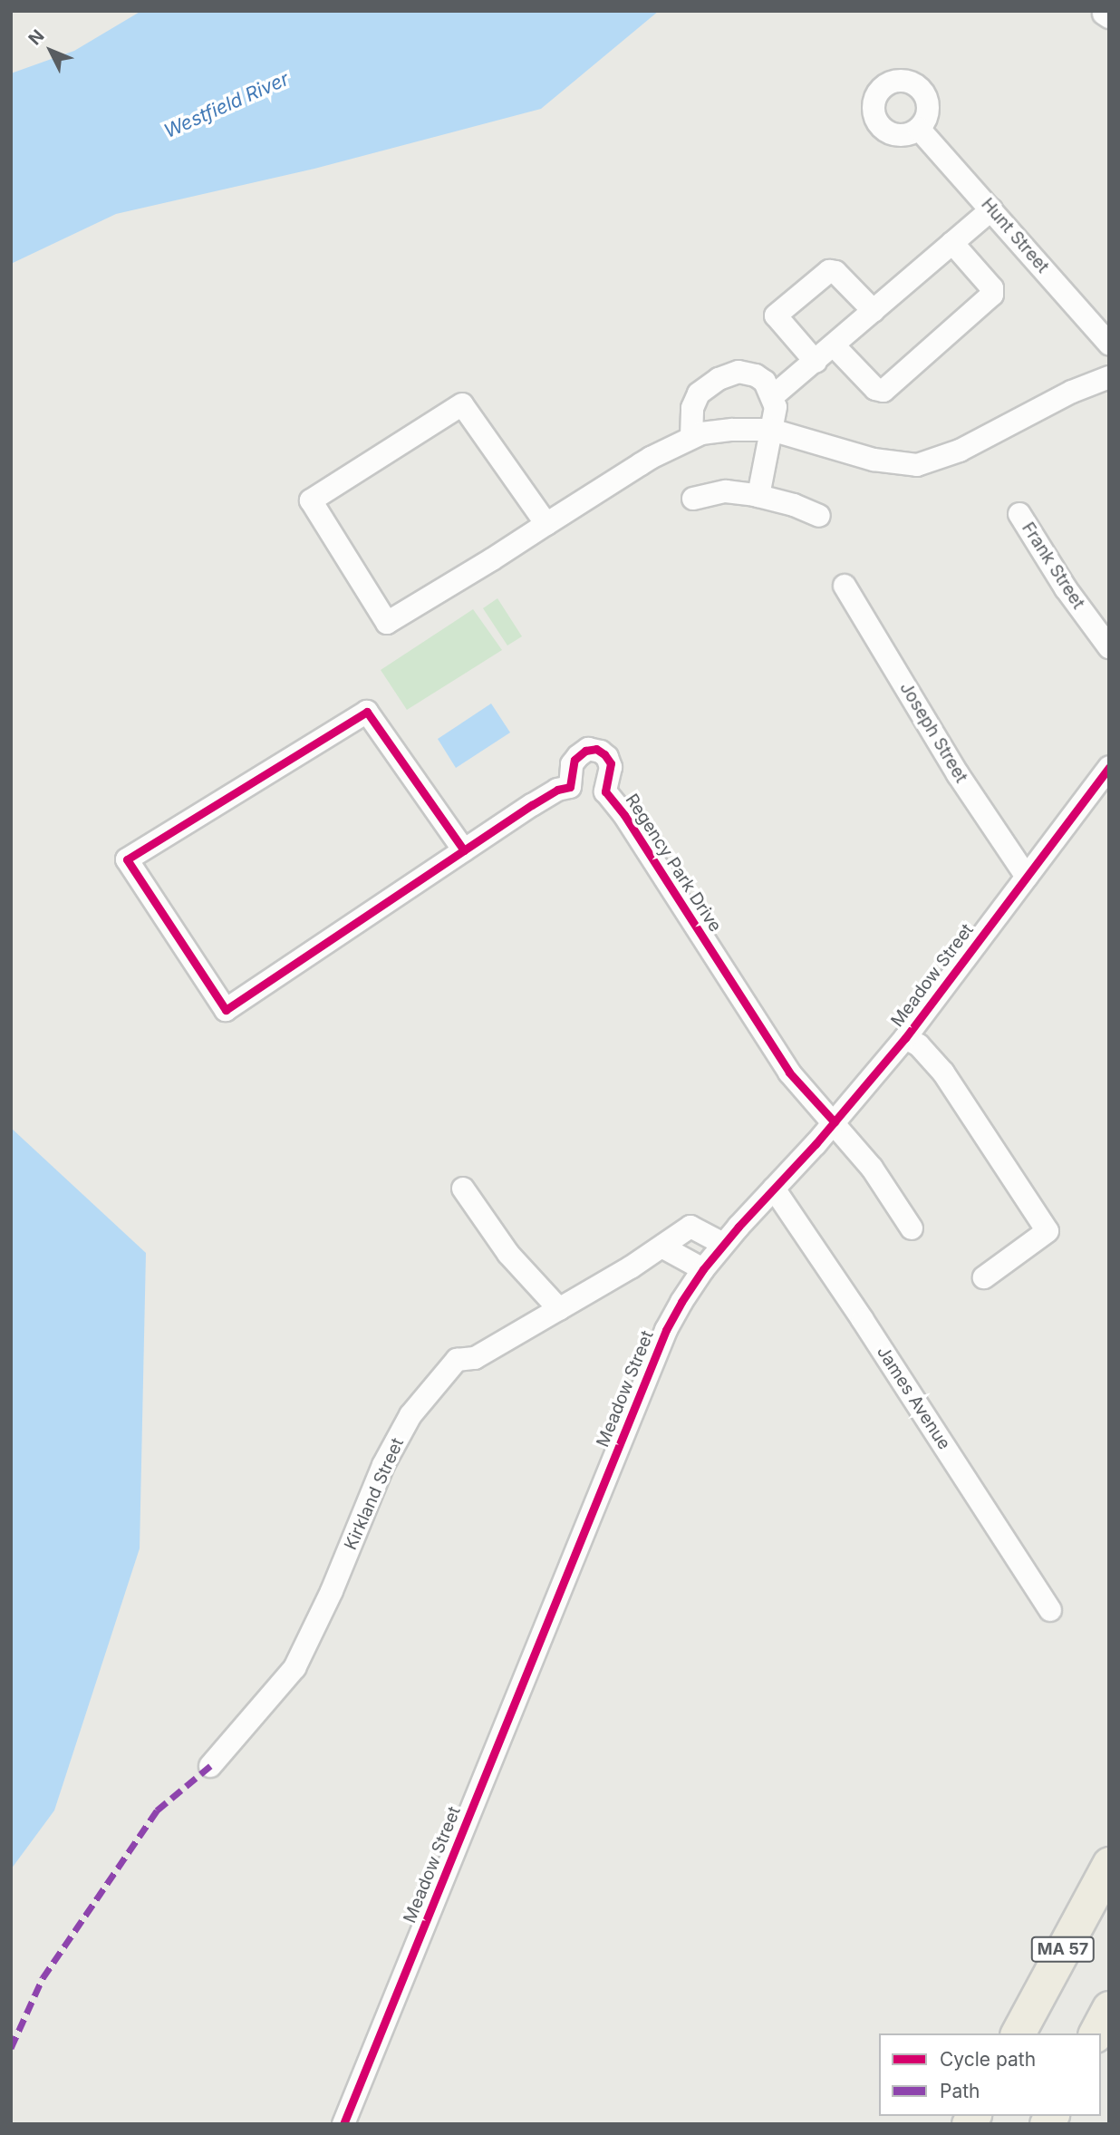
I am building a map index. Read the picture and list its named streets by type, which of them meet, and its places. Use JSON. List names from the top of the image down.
{
  "streets": {
    "highway": ["MA 57"],
    "street": [
      "Hunt Street",
      "Frank Street",
      "Joseph Street",
      "Regency Park Drive",
      "Meadow Street",
      "James Avenue",
      "Kirkland Street"
    ]
  },
  "crossings": [
    ["Joseph Street", "Meadow Street"],
    ["Regency Park Drive", "Meadow Street"],
    ["Meadow Street", "James Avenue"],
    ["Meadow Street", "Kirkland Street"]
  ],
  "water": ["Westfield River"],
  "legend": ["Cycle path", "Path"],
  "north": "top left"
}
